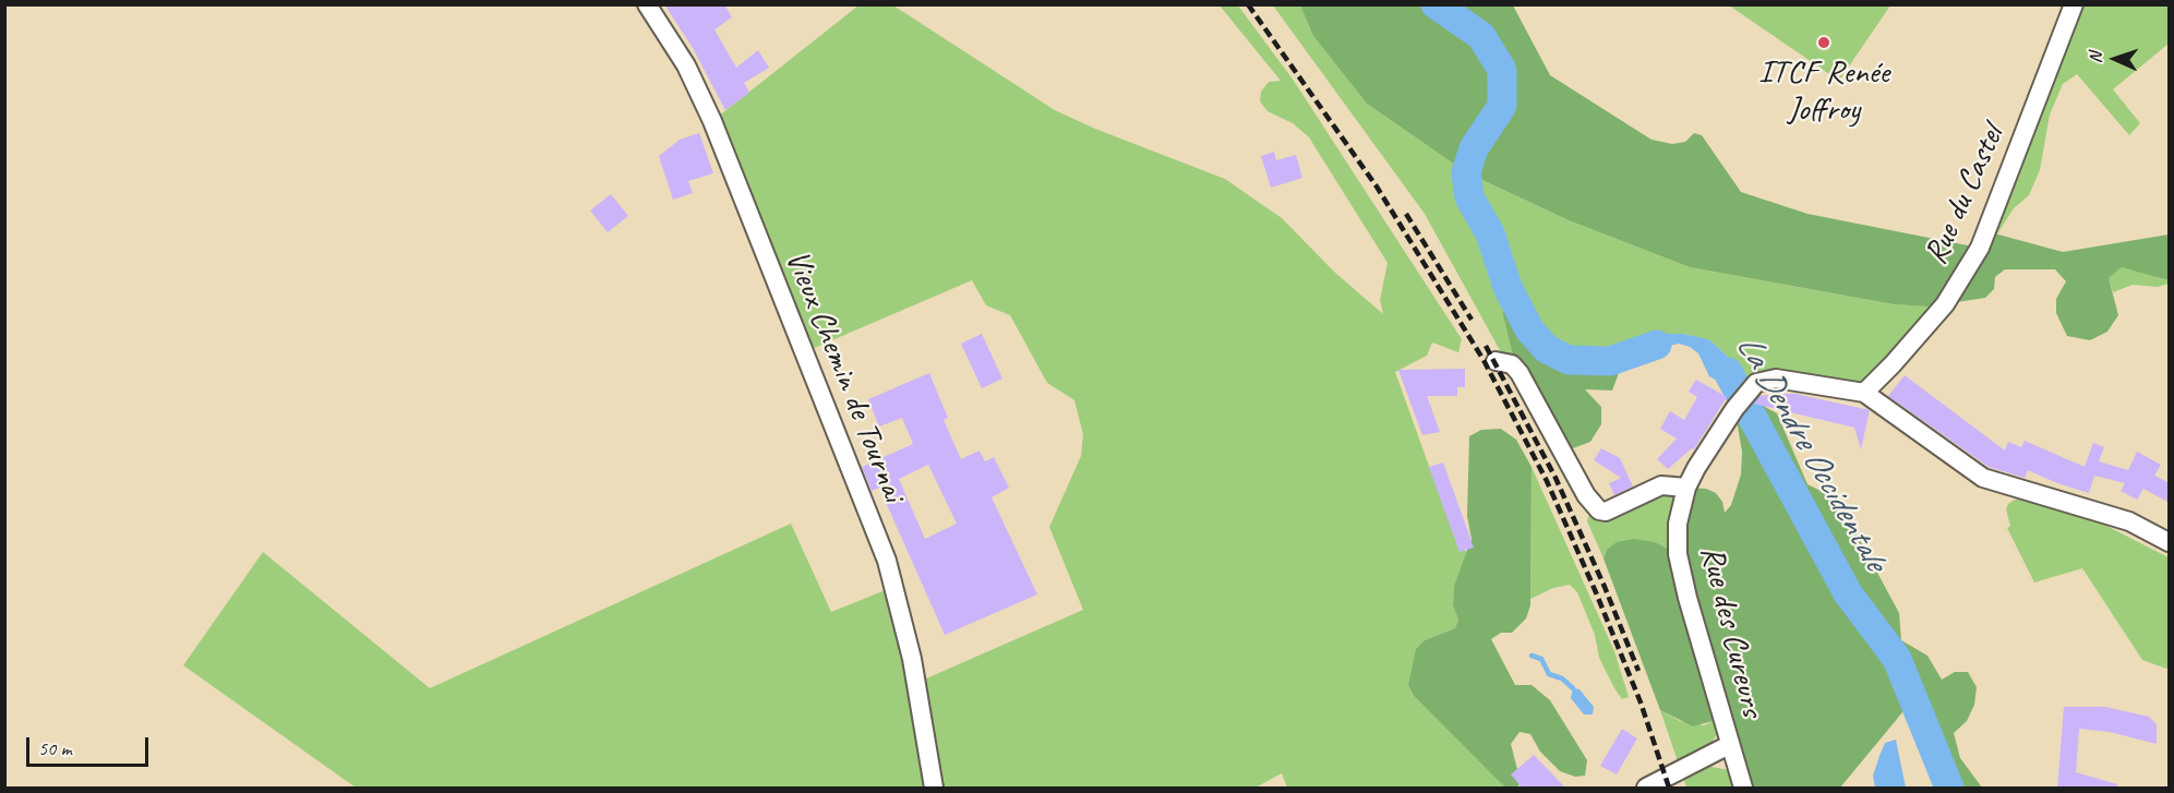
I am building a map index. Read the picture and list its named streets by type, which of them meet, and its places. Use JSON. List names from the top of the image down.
{
  "streets": {
    "street": ["Rue du Castel", "Vieux Chemin de Tournai", "Rue des Cureurs"]
  },
  "crossings": [
    ["Rue du Castel", "Rue des Cureurs"]
  ],
  "water": ["La Dendre Occidentale"],
  "places": ["ITCF Renée Joffroy"],
  "scale_bar": "50 m",
  "north": "left"
}
